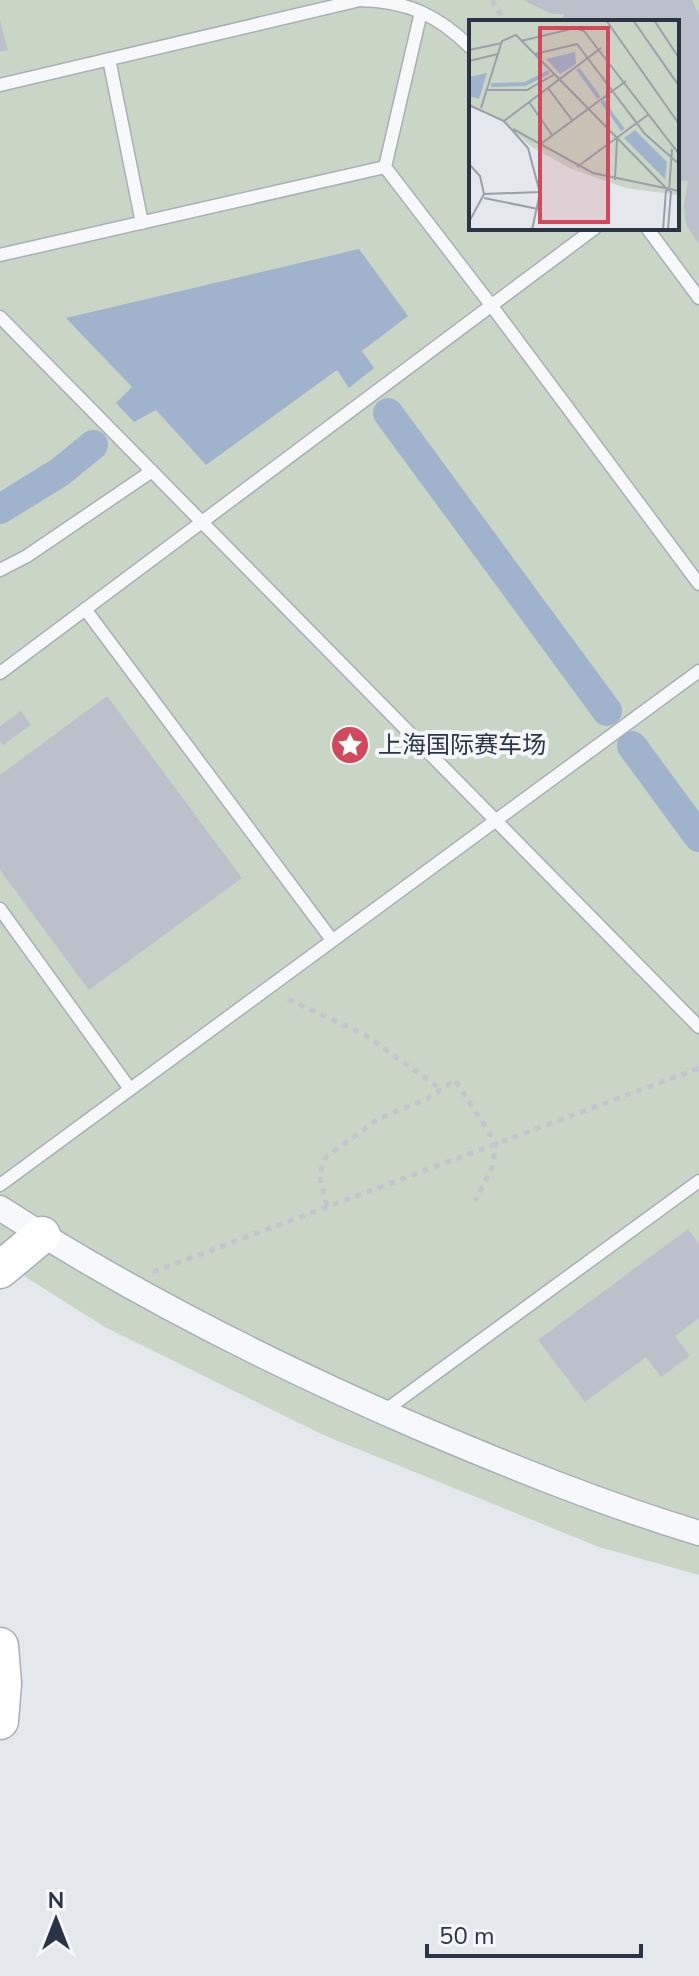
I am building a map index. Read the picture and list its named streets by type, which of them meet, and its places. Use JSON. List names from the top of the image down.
{
  "places": {
    "place": ["上海国际赛车场"]
  },
  "scale_bar": "50 m",
  "north": "top"
}
